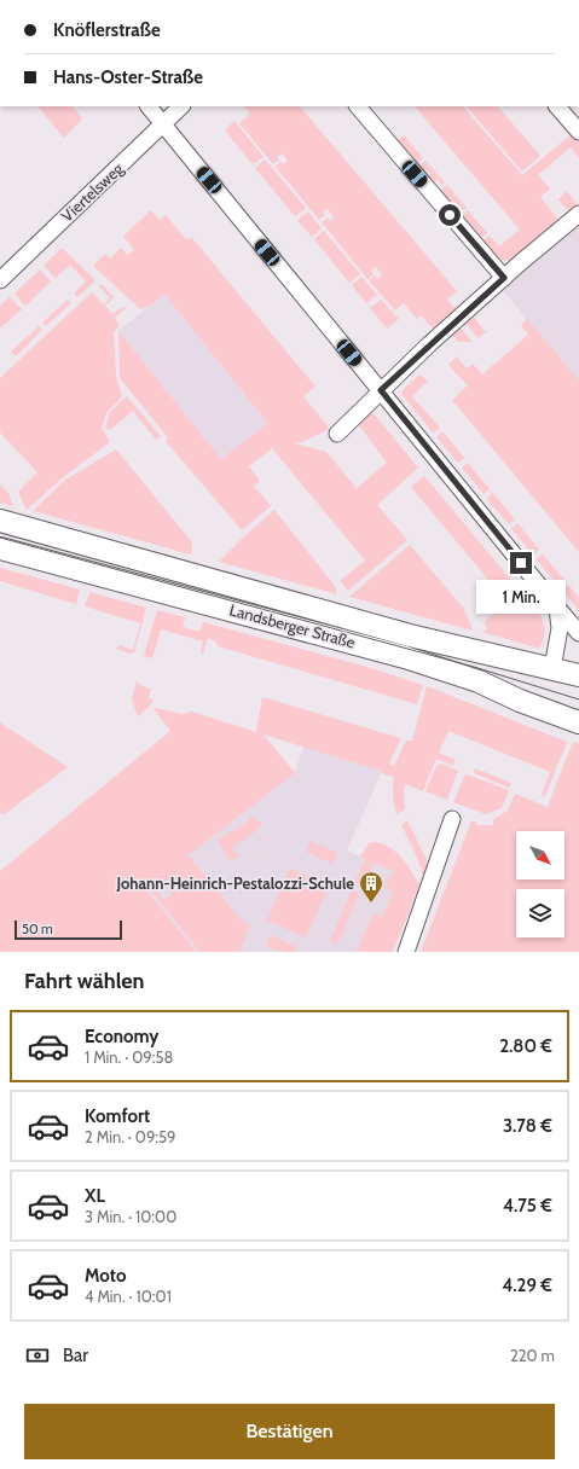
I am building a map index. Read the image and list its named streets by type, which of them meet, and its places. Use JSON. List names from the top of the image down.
{
  "streets": {
    "main road": ["Landsberger Straße"],
    "street": ["Viertelsweg"]
  },
  "places": {
    "building": ["Johann-Heinrich-Pestalozzi-Schule"]
  },
  "scale_bar": "50 m",
  "north": "bottom right",
  "page": {
    "banner": ["Knöflerstraße", "Hans-Oster-Straße"],
    "bubble": "1 Min.",
    "scale": "50 m",
    "heading": "Fahrt wählen",
    "list": [
      {
        "name": "Economy",
        "note": "1 Min. · 09:58",
        "value": "2.80 €"
      },
      {
        "name": "Komfort",
        "note": "2 Min. · 09:59",
        "value": "3.78 €"
      },
      {
        "name": "XL",
        "note": "3 Min. · 10:00",
        "value": "4.75 €"
      },
      {
        "name": "Moto",
        "note": "4 Min. · 10:01",
        "value": "4.29 €"
      }
    ],
    "pay": ["Bar", "220 m"],
    "buttons": "Bestätigen"
  }
}
